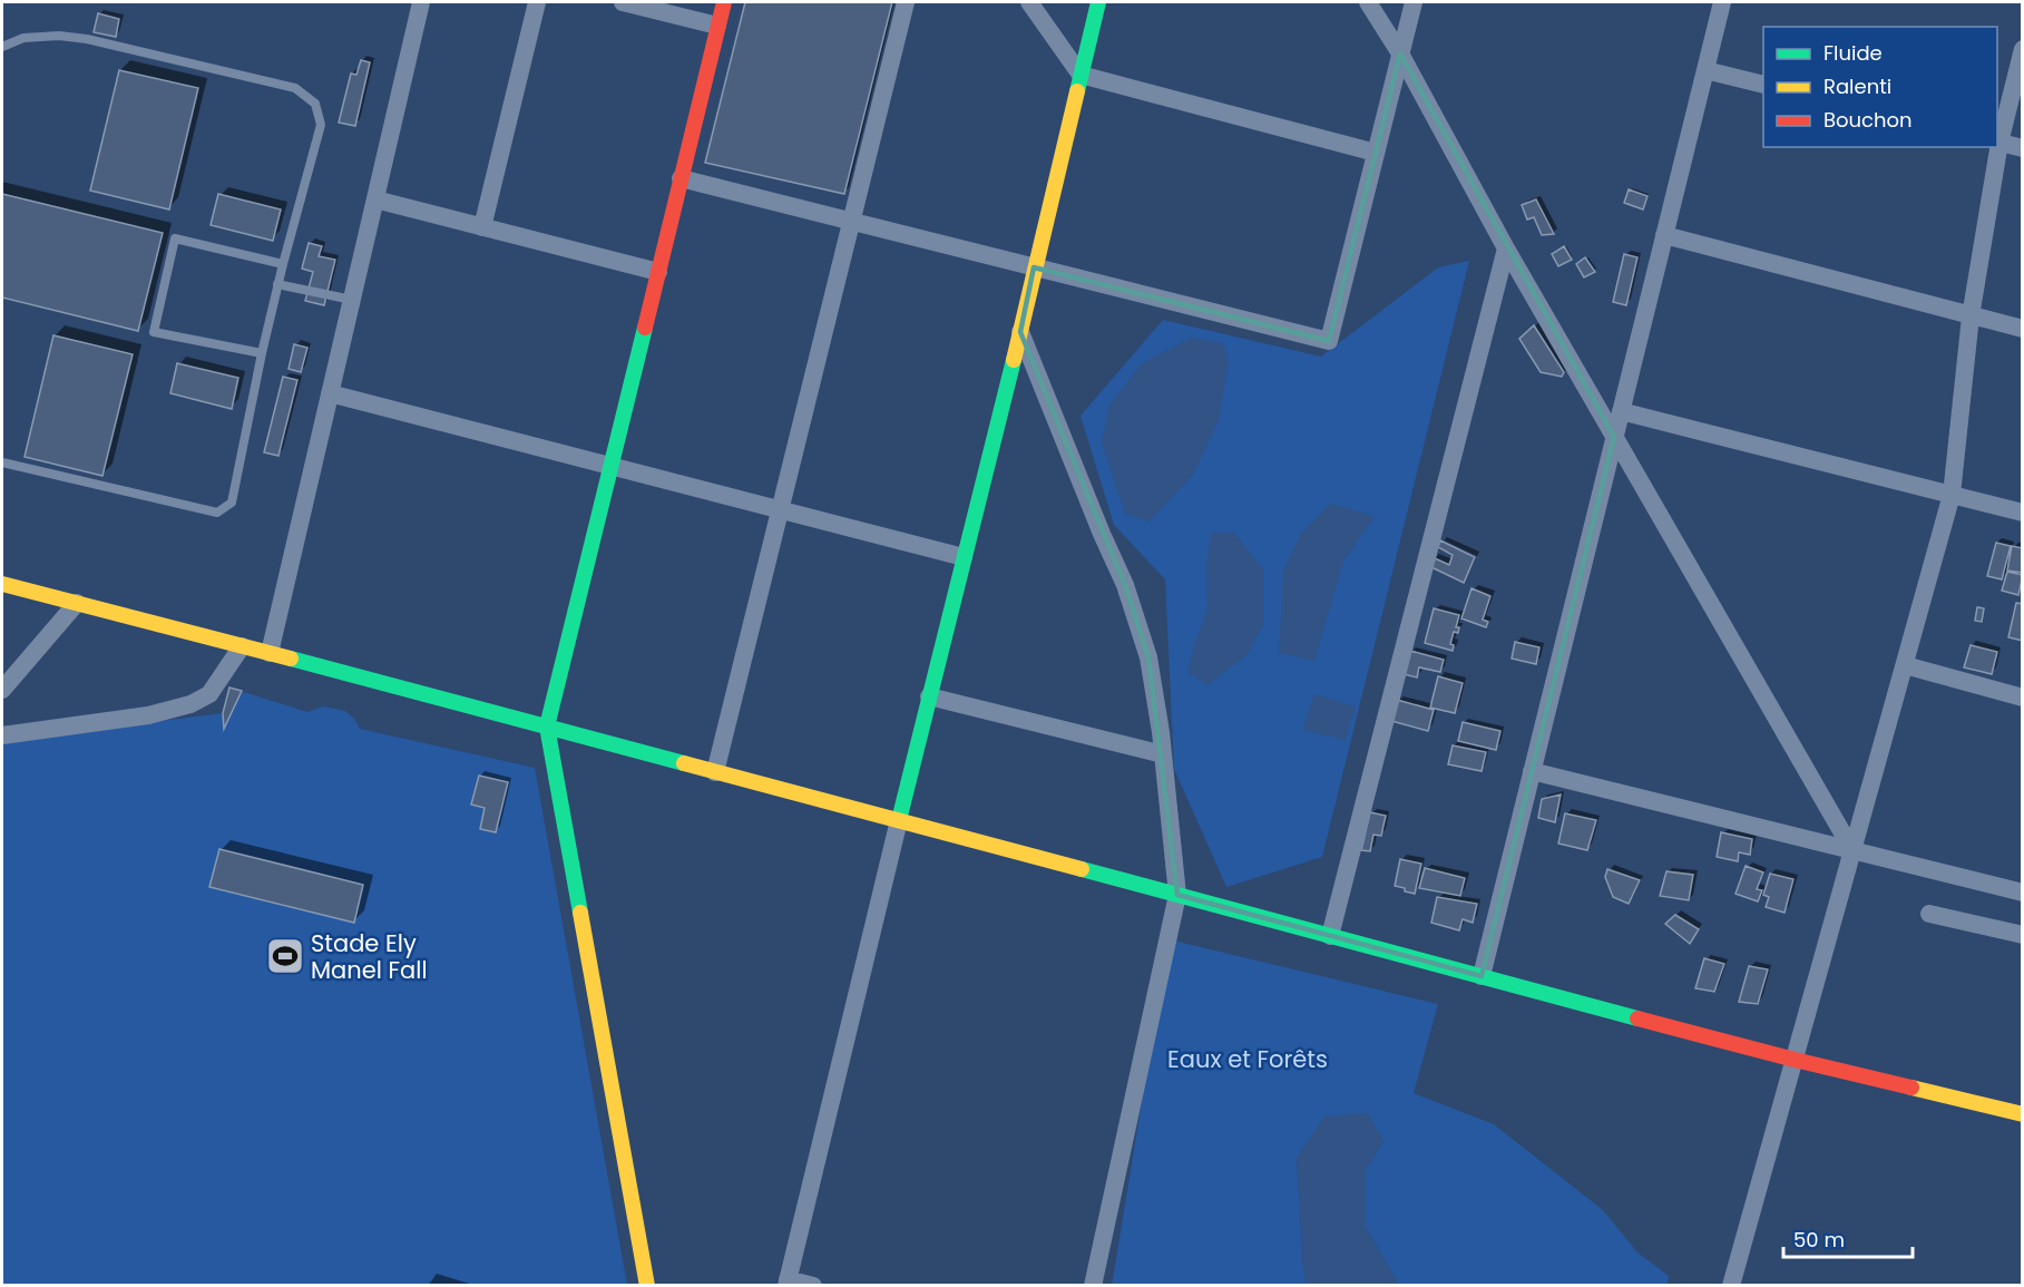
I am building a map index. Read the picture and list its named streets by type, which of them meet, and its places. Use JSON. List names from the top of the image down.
{
  "parks": ["Eaux et Forêts"],
  "places": {
    "sports": ["Stade Ely Manel Fall"]
  },
  "legend": ["Fluide", "Ralenti", "Bouchon"],
  "scale_bar": "50 m"
}
